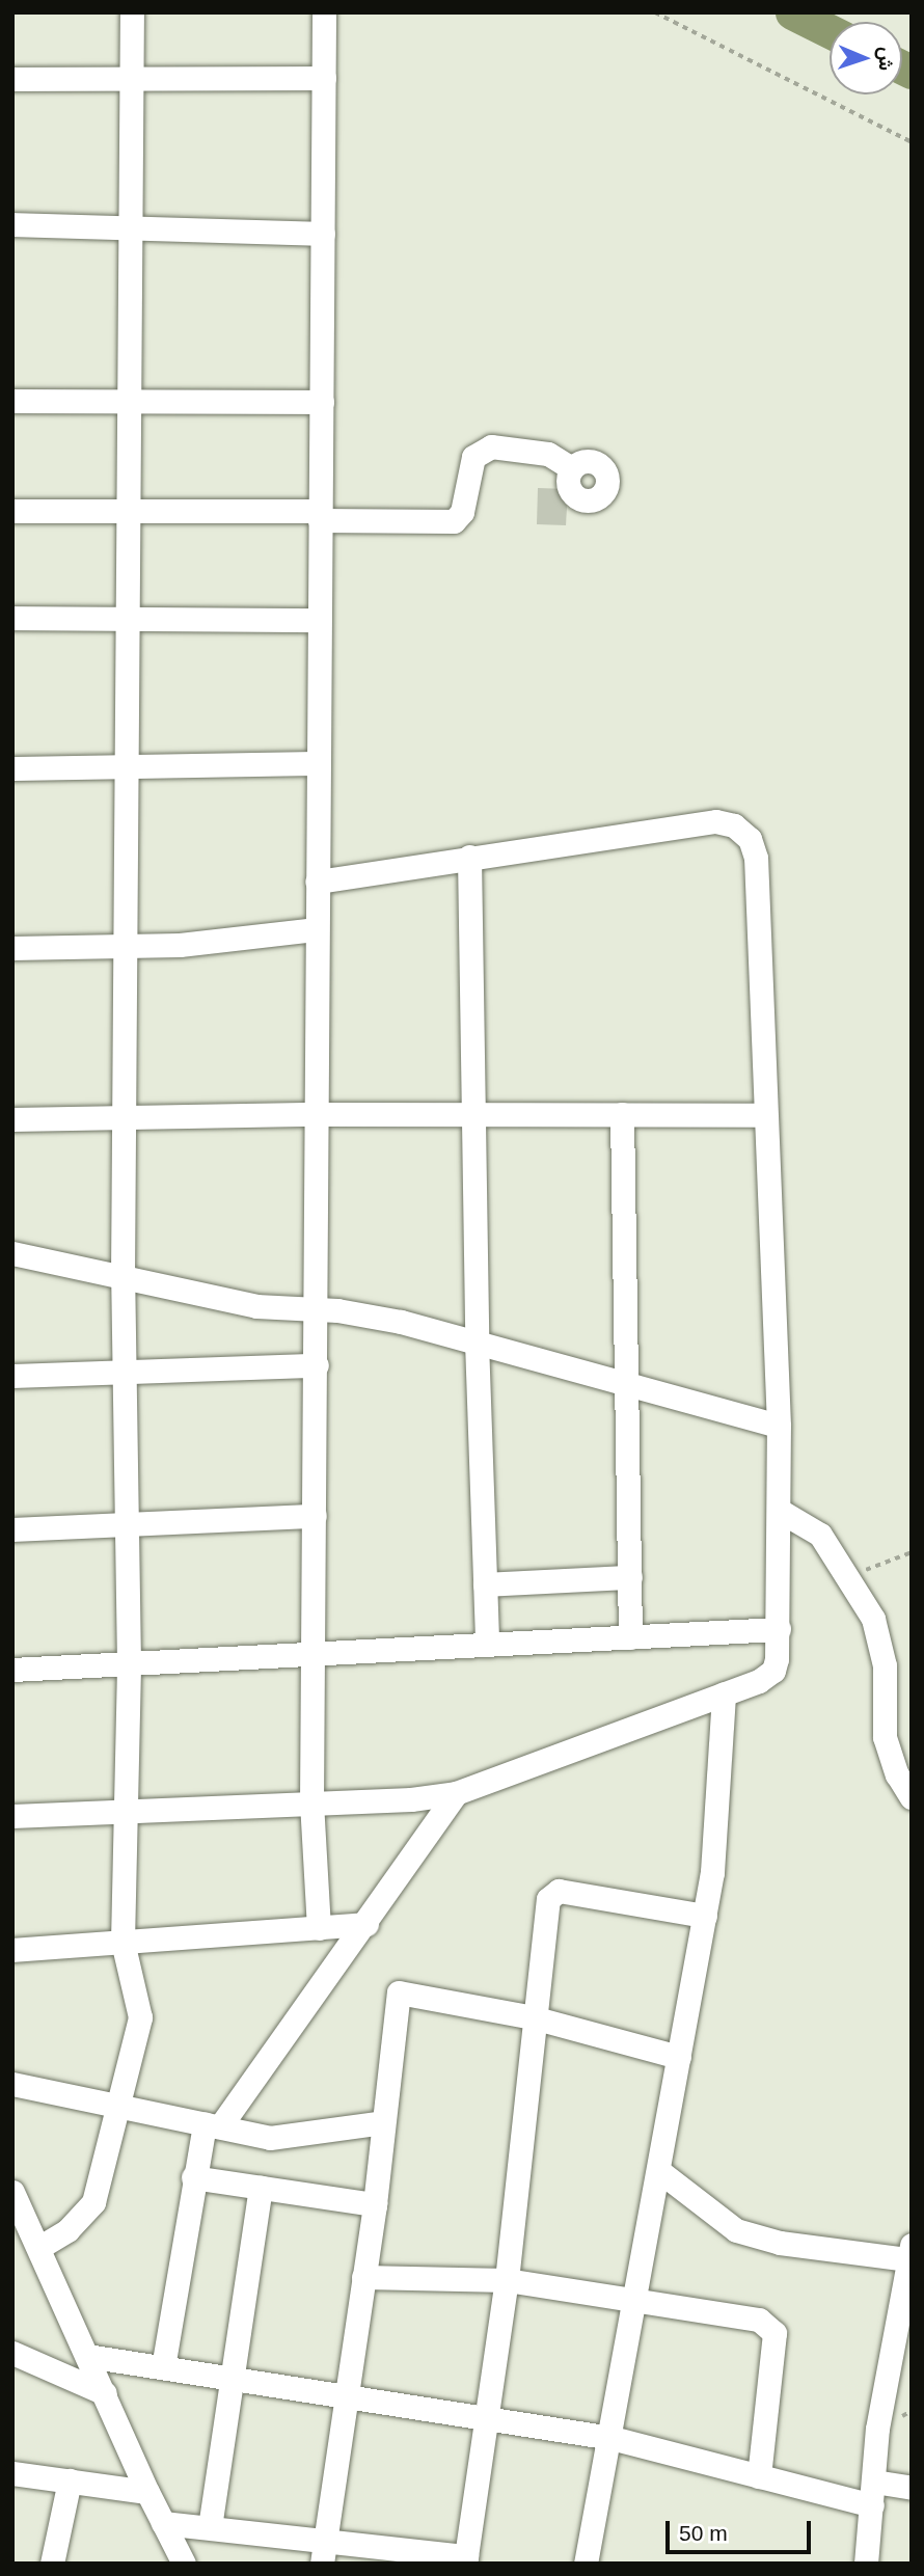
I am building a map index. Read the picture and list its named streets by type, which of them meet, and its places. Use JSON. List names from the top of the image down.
{
  "scale_bar": "50 m",
  "north": "right"
}
